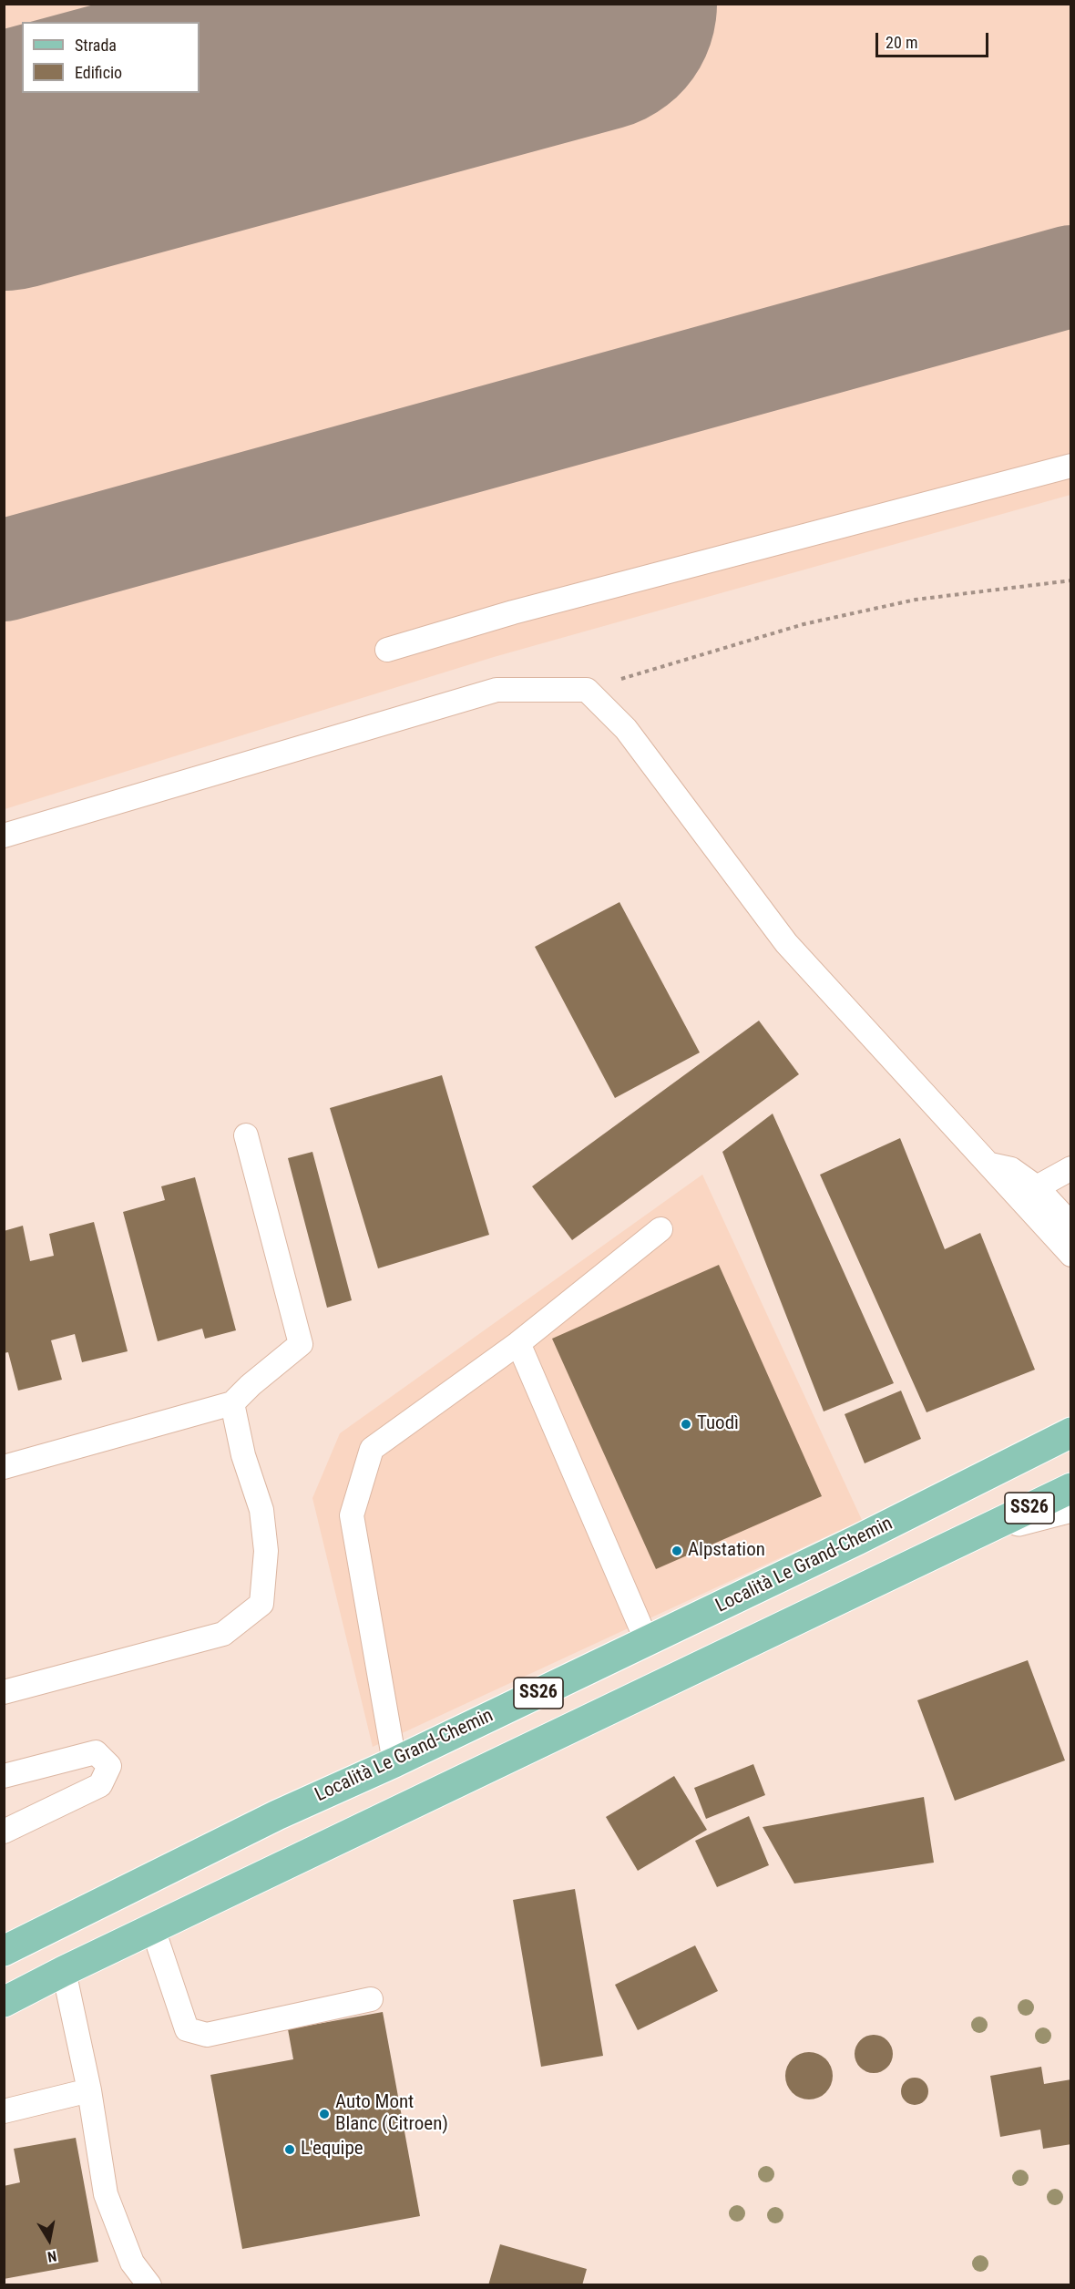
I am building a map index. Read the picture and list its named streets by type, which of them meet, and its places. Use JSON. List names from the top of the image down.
{
  "streets": {
    "main road": ["SS26", "Località Le Grand-Chemin"]
  },
  "places": [
    "Tuodì",
    "Alpstation",
    "Auto Mont Blanc (Citroen)",
    "L'equipe"
  ],
  "legend": ["Strada", "Edificio"],
  "scale_bar": "20 m",
  "north": "bottom"
}
